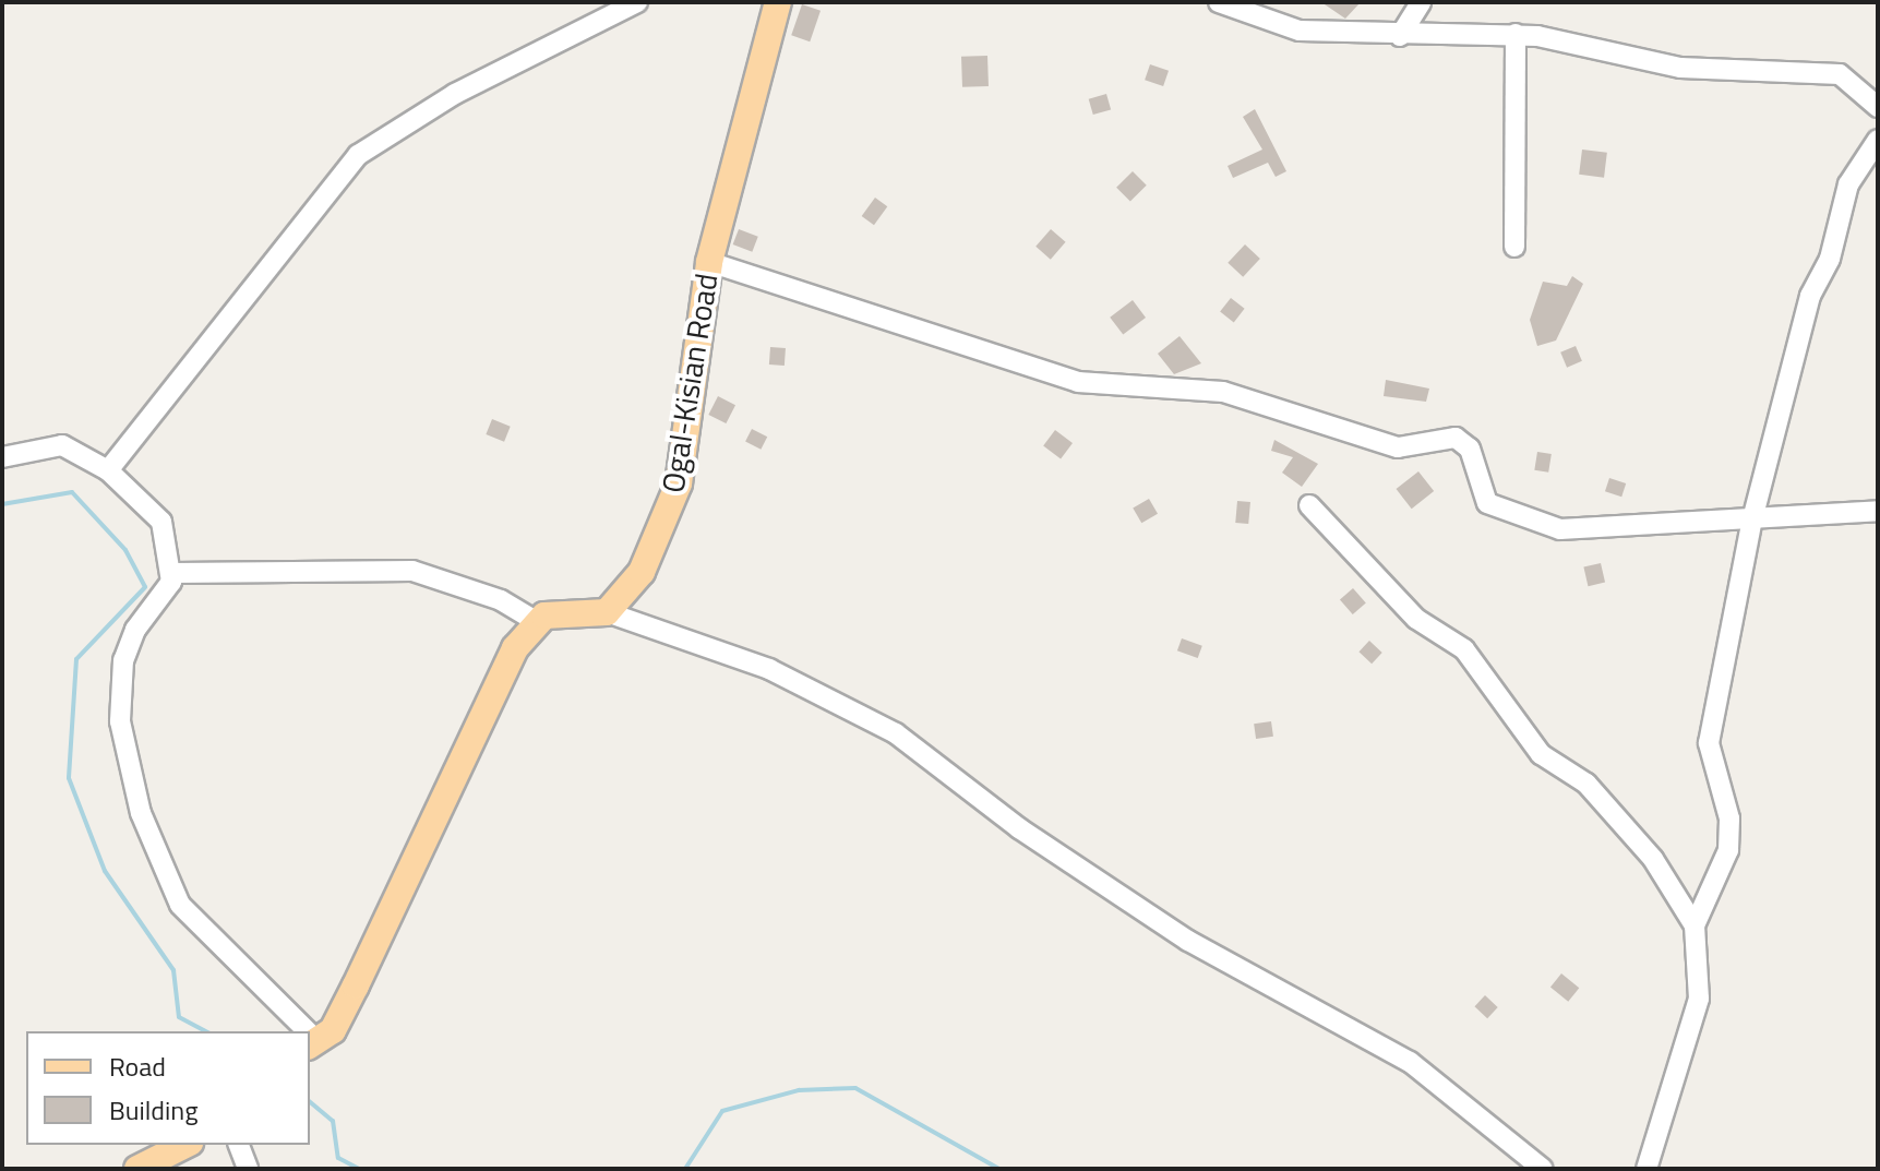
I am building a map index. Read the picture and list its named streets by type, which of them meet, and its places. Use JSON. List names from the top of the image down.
{
  "streets": {
    "main road": ["Ogal-Kisian Road"]
  },
  "legend": ["Road", "Building"]
}
